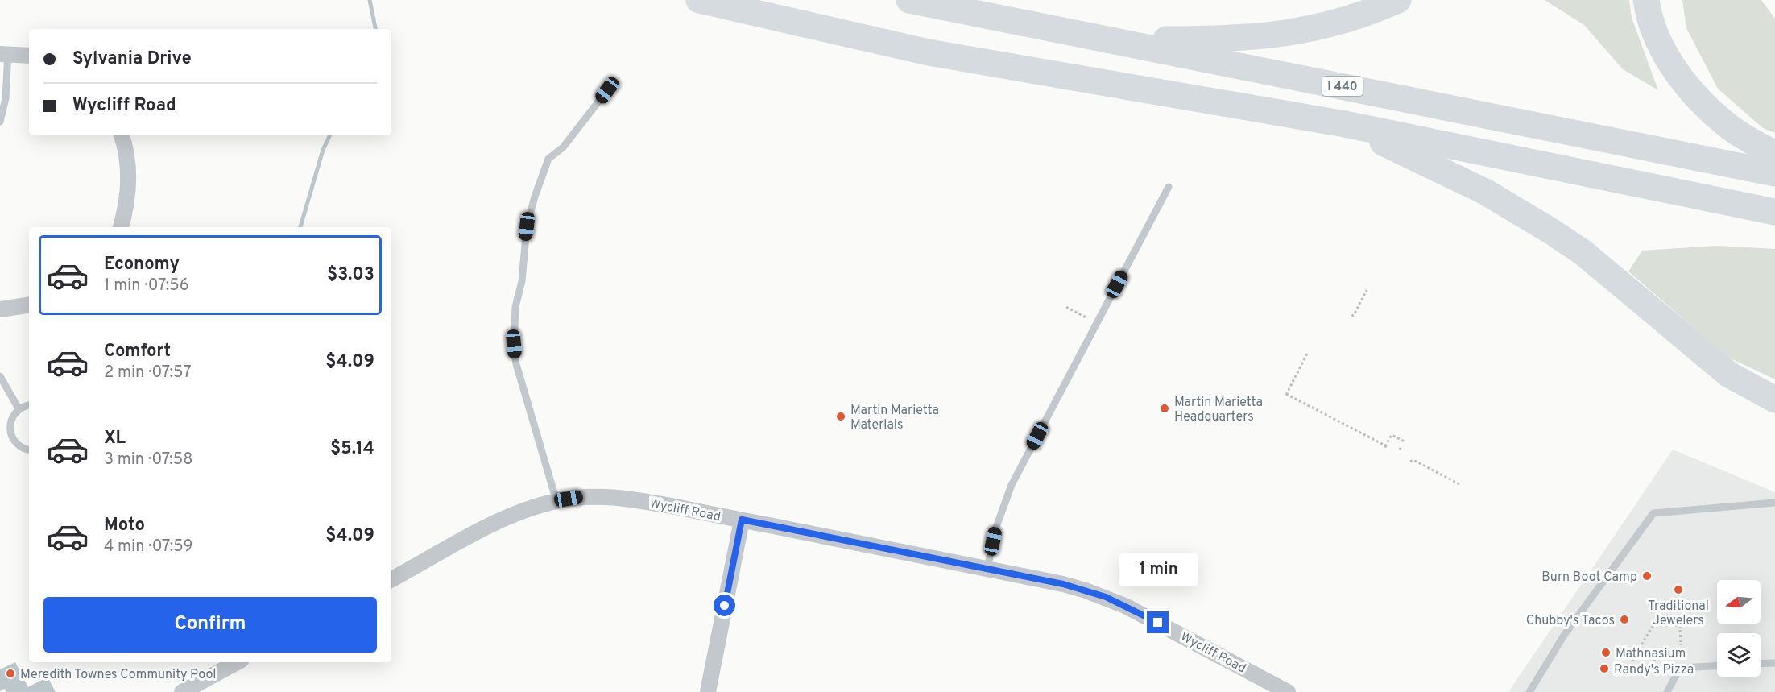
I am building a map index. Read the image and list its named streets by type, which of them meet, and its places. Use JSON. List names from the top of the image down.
{
  "streets": {
    "highway": ["I 440"],
    "street": ["Wycliff Road"]
  },
  "places": [
    "Martin Marietta Headquarters",
    "Martin Marietta Materials",
    "Burn Boot Camp",
    "Traditional Jewelers",
    "Chubby's Tacos",
    "Mathnasium",
    "Randy's Pizza",
    "Meredith Townes Community Pool"
  ],
  "north": "left",
  "page": {
    "banner": ["Sylvania Drive", "Wycliff Road"],
    "list": [
      {
        "name": "Economy",
        "note": "1 min · 07:56",
        "value": "$3.03"
      },
      {
        "name": "Comfort",
        "note": "2 min · 07:57",
        "value": "$4.09"
      },
      {
        "name": "XL",
        "note": "3 min · 07:58",
        "value": "$5.14"
      },
      {
        "name": "Moto",
        "note": "4 min · 07:59",
        "value": "$4.09"
      }
    ],
    "bubble": "1 min",
    "buttons": "Confirm"
  }
}
